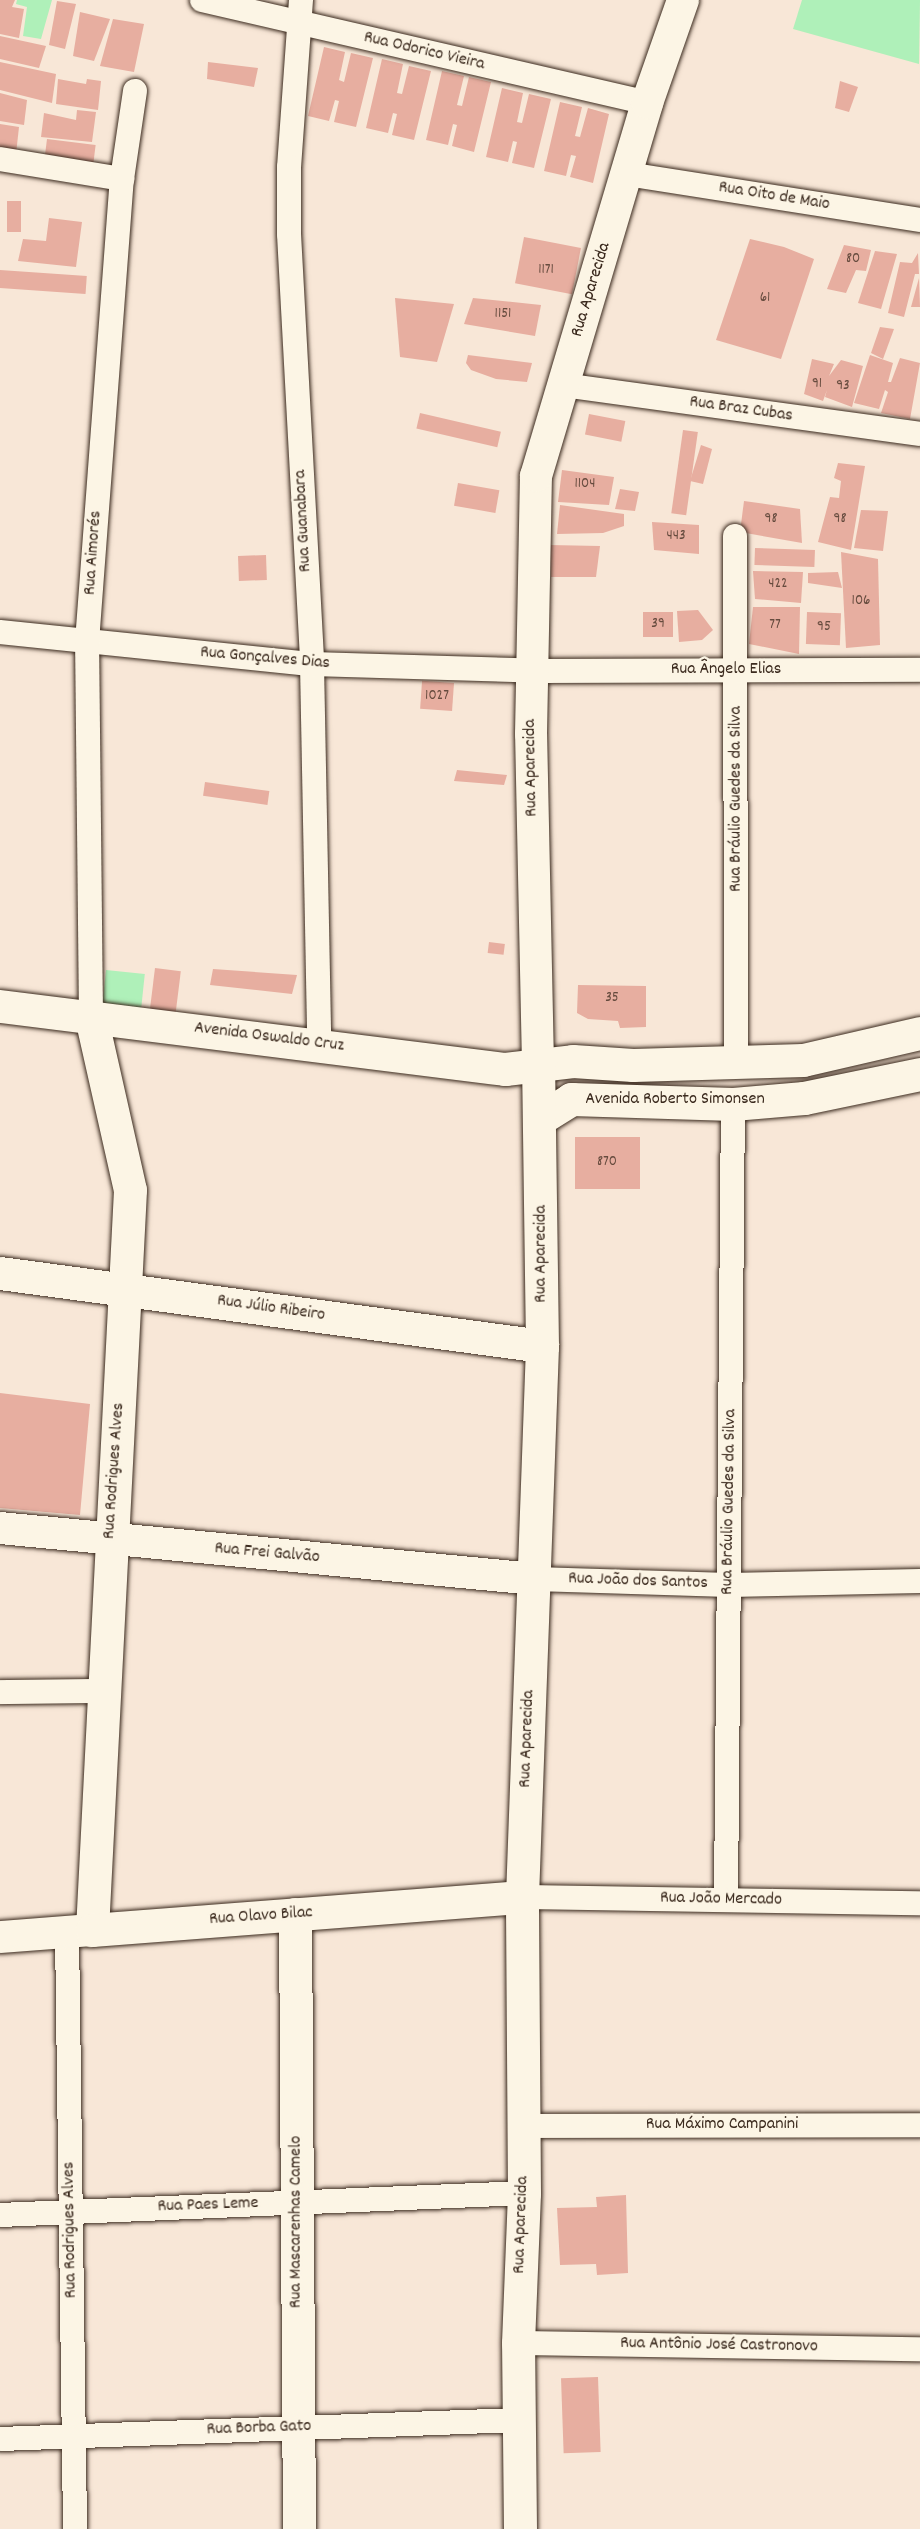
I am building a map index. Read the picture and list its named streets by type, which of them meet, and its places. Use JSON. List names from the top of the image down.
{
  "streets": {
    "main road": [
      "Rua Aparecida",
      "Avenida Oswaldo Cruz",
      "Avenida Roberto Simonsen",
      "Rua Júlio Ribeiro",
      "Rua Rodrigues Alves",
      "Rua Olavo Bilac",
      "Rua Mascarenhas Camelo"
    ],
    "street": [
      "Rua Odorico Vieira",
      "Rua Oito de Maio",
      "Rua Braz Cubas",
      "Rua Guanabara",
      "Rua Aimorés",
      "Rua Gonçalves Dias",
      "Rua Ângelo Elias",
      "Rua Bráulio Guedes da Silva",
      "Rua Frei Galvão",
      "Rua João dos Santos",
      "Rua João Mercado",
      "Rua Máximo Campanini",
      "Rua Paes Leme",
      "Rua Antônio José Castronovo",
      "Rua Borba Gato"
    ]
  },
  "crossings": [
    ["Rua Odorico Vieira", "Rua Aparecida"],
    ["Rua Odorico Vieira", "Rua Guanabara"],
    ["Rua Oito de Maio", "Rua Aparecida"],
    ["Rua Aparecida", "Rua Braz Cubas"],
    ["Rua Aparecida", "Rua Gonçalves Dias"],
    ["Rua Aparecida", "Rua Ângelo Elias"],
    ["Rua Aparecida", "Avenida Oswaldo Cruz"],
    ["Rua Aparecida", "Avenida Roberto Simonsen"],
    ["Rua Aparecida", "Rua Júlio Ribeiro"],
    ["Rua Aparecida", "Rua Frei Galvão"],
    ["Rua Aparecida", "Rua João dos Santos"],
    ["Rua Aparecida", "Rua João Mercado"],
    ["Rua Aparecida", "Rua Olavo Bilac"],
    ["Rua Aparecida", "Rua Máximo Campanini"],
    ["Rua Aparecida", "Rua Paes Leme"],
    ["Rua Aparecida", "Rua Antônio José Castronovo"],
    ["Rua Aparecida", "Rua Borba Gato"],
    ["Rua Guanabara", "Rua Gonçalves Dias"],
    ["Rua Guanabara", "Avenida Oswaldo Cruz"],
    ["Rua Aimorés", "Rua Gonçalves Dias"],
    ["Rua Aimorés", "Avenida Oswaldo Cruz"],
    ["Rua Aimorés", "Rua Rodrigues Alves"],
    ["Rua Gonçalves Dias", "Rua Ângelo Elias"],
    ["Rua Ângelo Elias", "Rua Bráulio Guedes da Silva"],
    ["Rua Bráulio Guedes da Silva", "Avenida Roberto Simonsen"],
    ["Rua Bráulio Guedes da Silva", "Rua João dos Santos"],
    ["Rua Bráulio Guedes da Silva", "Rua João Mercado"],
    ["Avenida Oswaldo Cruz", "Avenida Roberto Simonsen"],
    ["Avenida Oswaldo Cruz", "Rua Rodrigues Alves"],
    ["Rua Júlio Ribeiro", "Rua Rodrigues Alves"],
    ["Rua Rodrigues Alves", "Rua Frei Galvão"],
    ["Rua Rodrigues Alves", "Rua Olavo Bilac"],
    ["Rua Rodrigues Alves", "Rua Paes Leme"],
    ["Rua Rodrigues Alves", "Rua Borba Gato"],
    ["Rua Frei Galvão", "Rua João dos Santos"],
    ["Rua João Mercado", "Rua Olavo Bilac"],
    ["Rua Olavo Bilac", "Rua Mascarenhas Camelo"],
    ["Rua Paes Leme", "Rua Mascarenhas Camelo"],
    ["Rua Mascarenhas Camelo", "Rua Borba Gato"]
  ],
  "house_numbers": [
    "80",
    "1171",
    "61",
    "1151",
    "91",
    "93",
    "1104",
    "98",
    "98",
    "443",
    "422",
    "106",
    "39",
    "77",
    "95",
    "1027",
    "35",
    "870"
  ]
}
